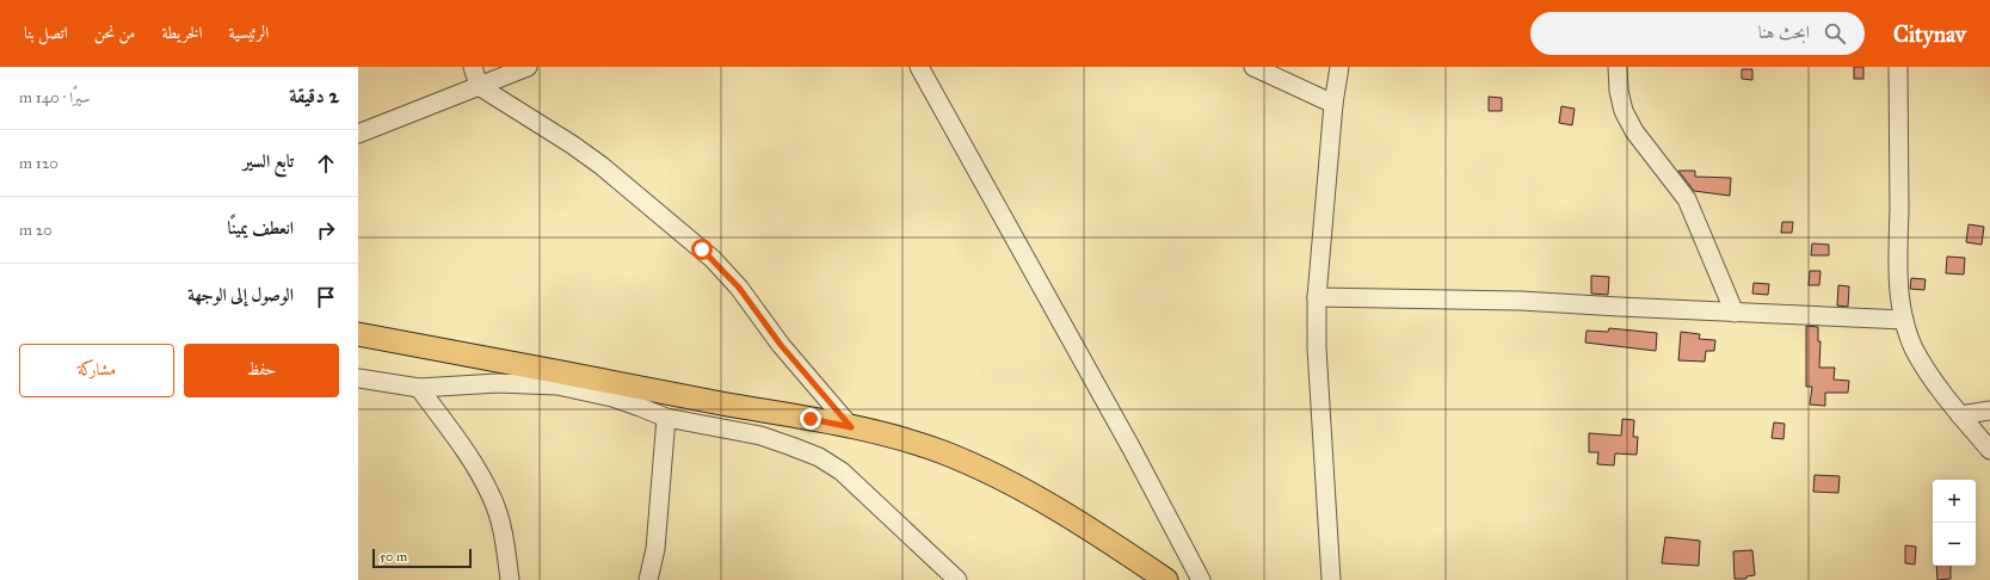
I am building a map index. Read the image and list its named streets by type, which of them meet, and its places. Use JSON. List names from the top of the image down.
{
  "scale_bar": "50 m",
  "page": {
    "header": "Citynav",
    "search": "ابحث هنا",
    "nav": [
      "الرئيسية",
      "الخريطة",
      "من نحن",
      "اتصل بنا"
    ],
    "heading": ["2 دقيقة", "سيرًا · 140 m"],
    "list": [
      ["تابع السير", "120 m"],
      ["انعطف يمينًا", "20 m"],
      "الوصول إلى الوجهة"
    ],
    "buttons": ["حفظ", "مشاركة"],
    "map_buttons": ["+", "−"],
    "scale": "50 m"
  }
}
